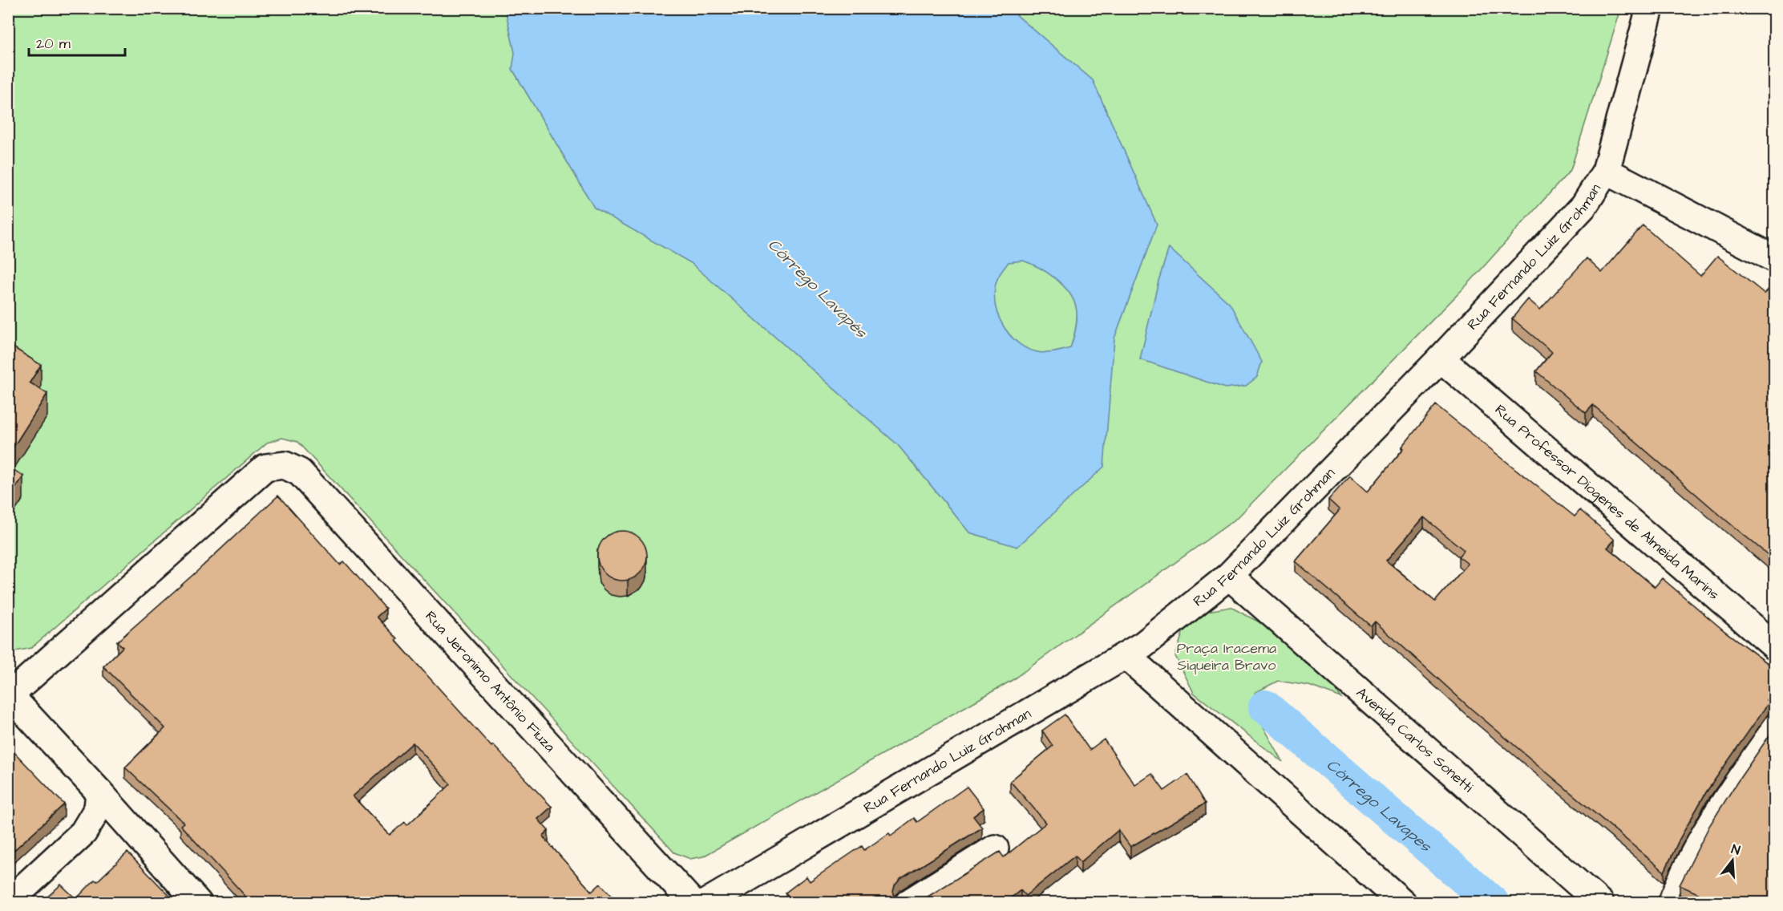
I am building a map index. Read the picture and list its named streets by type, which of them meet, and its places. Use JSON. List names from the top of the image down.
{
  "streets": {
    "street": [
      "Rua Fernando Luiz Grohman",
      "Rua Professor Diogenes de Almeida Marins",
      "Rua Jeronimo Antônio Fiuza",
      "Avenida Carlos Sonetti"
    ]
  },
  "crossings": [
    ["Rua Fernando Luiz Grohman", "Rua Professor Diogenes de Almeida Marins"],
    ["Rua Fernando Luiz Grohman", "Avenida Carlos Sonetti"]
  ],
  "water": ["Córrego Lavapés", "Córrego Lavapes"],
  "parks": ["Praça Iracema Siqueira Bravo"],
  "scale_bar": "20 m",
  "north": "top"
}
